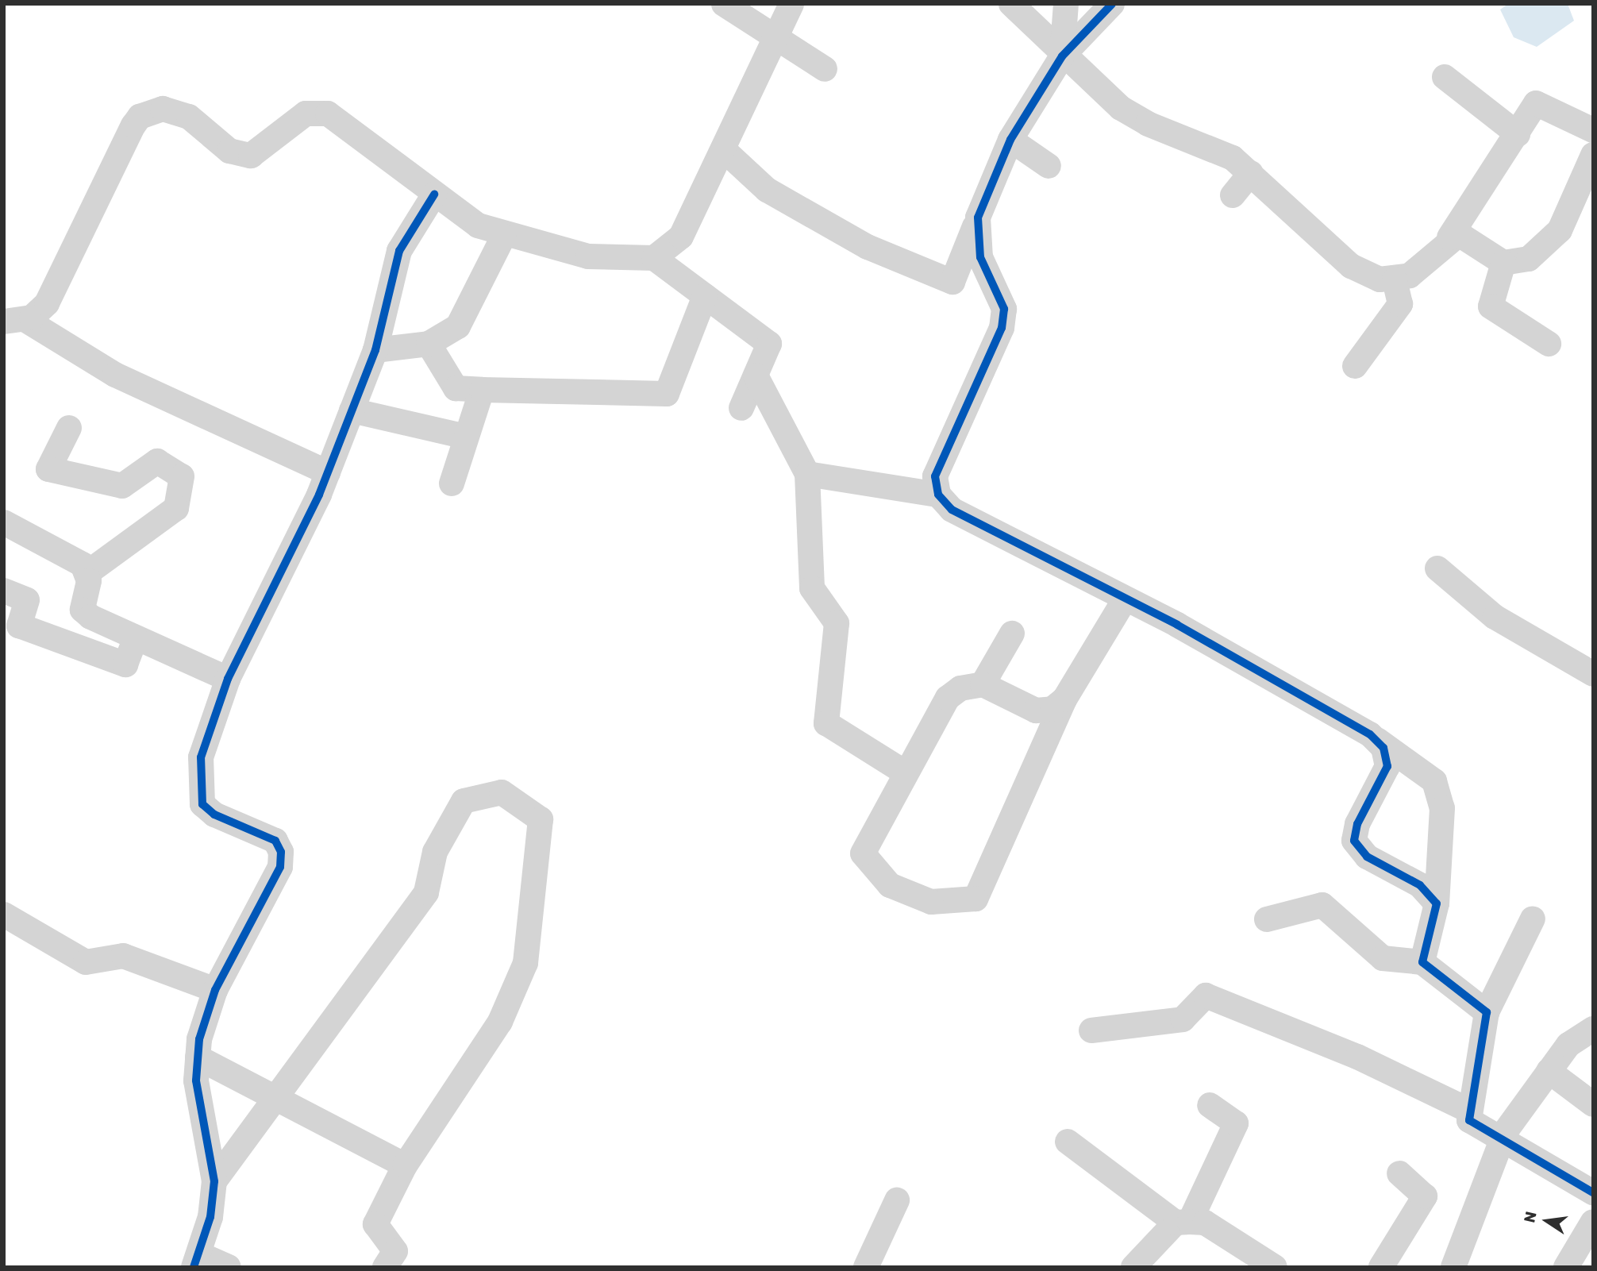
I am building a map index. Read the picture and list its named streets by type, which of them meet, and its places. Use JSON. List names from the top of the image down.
{
  "north": "left"
}
